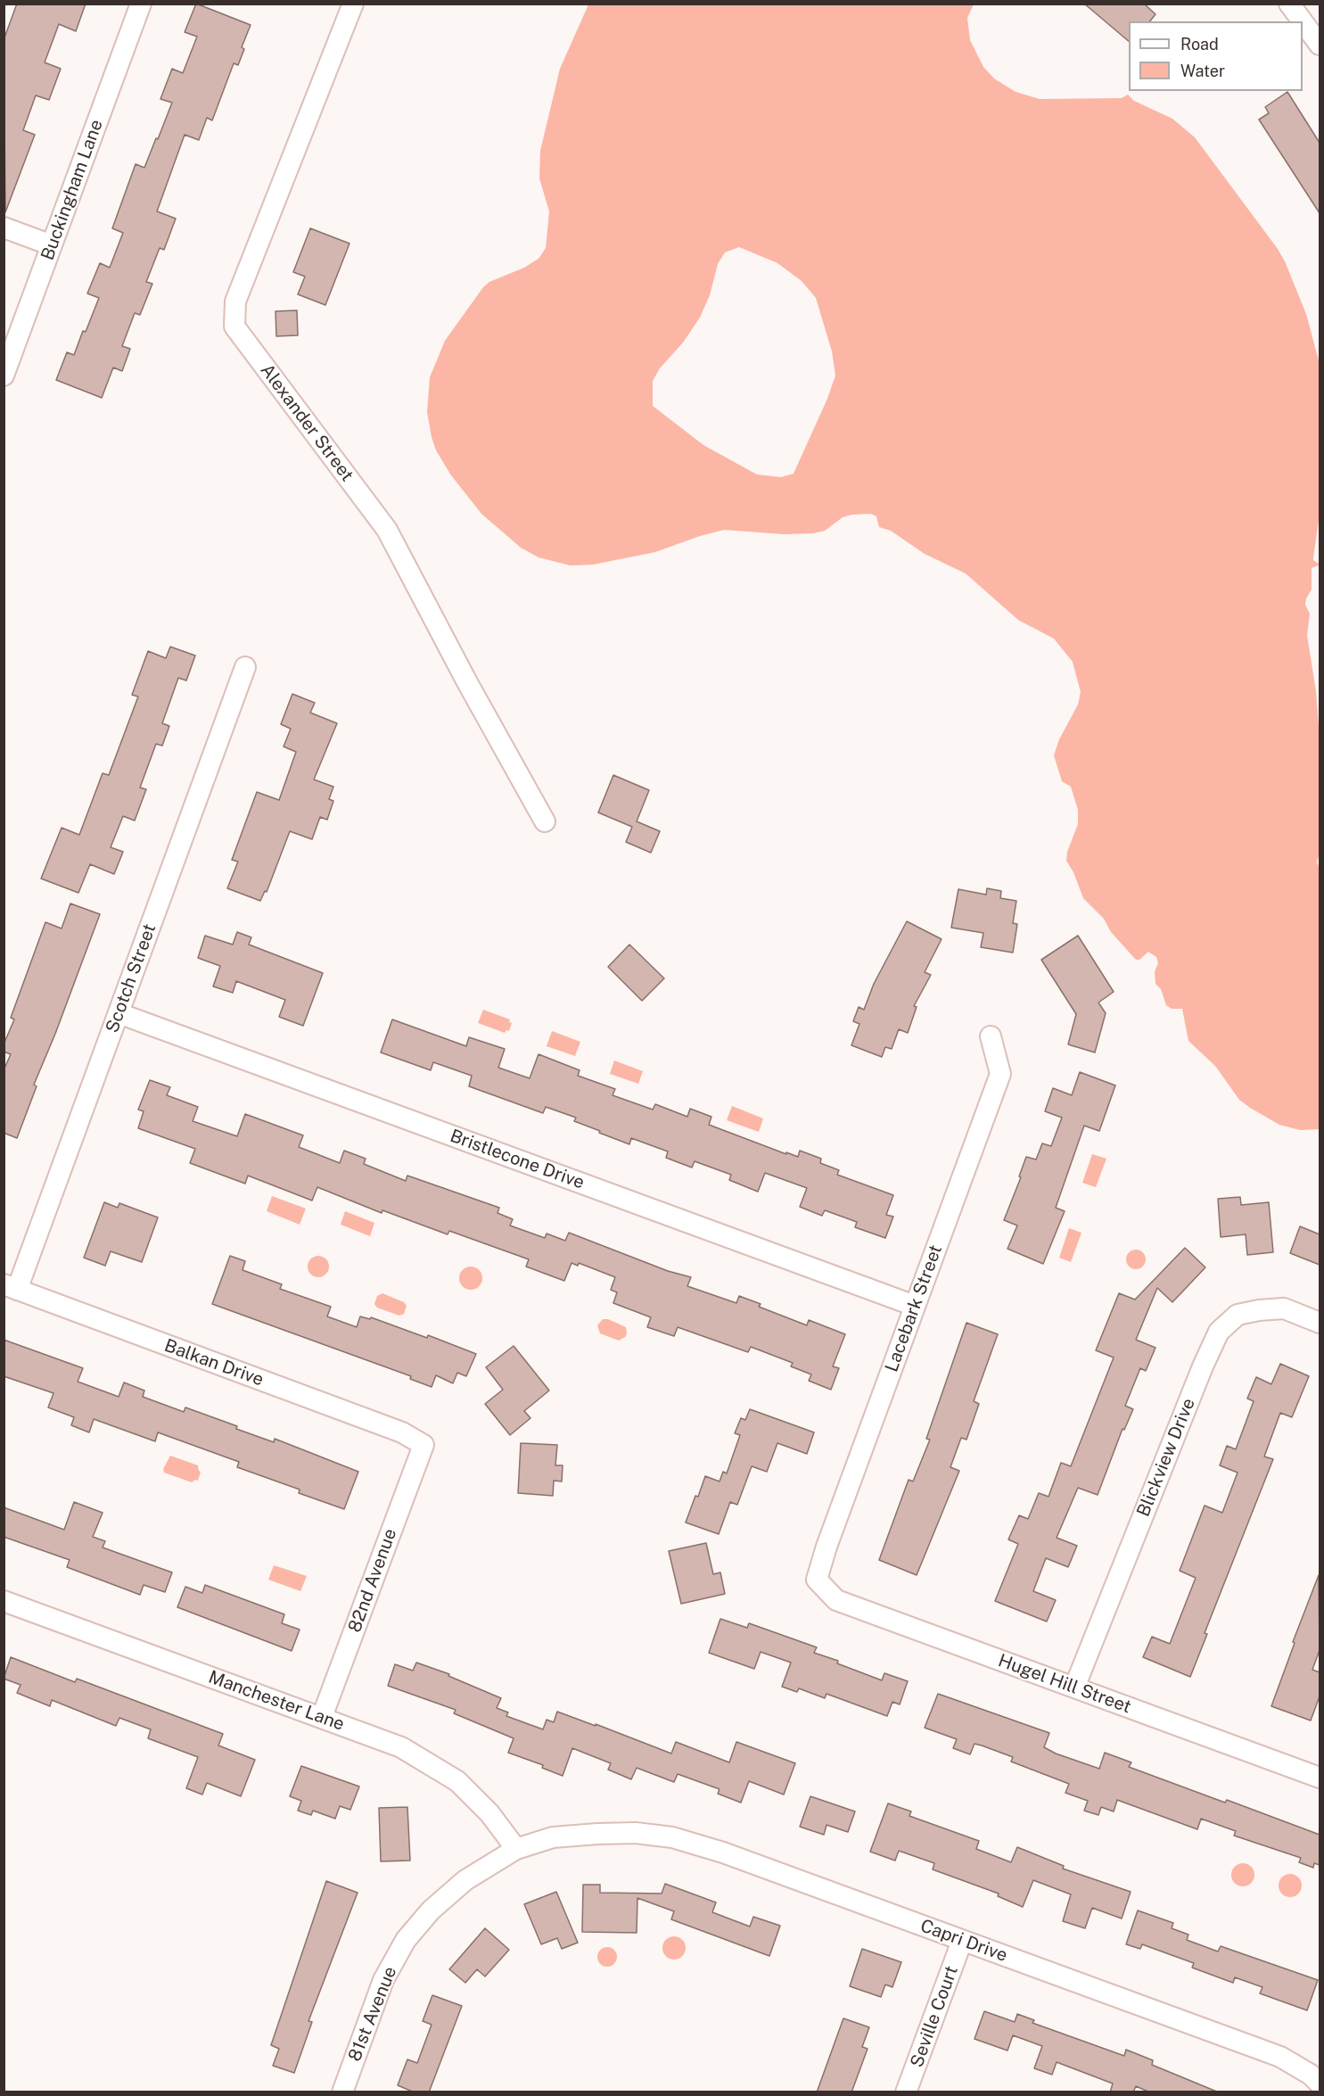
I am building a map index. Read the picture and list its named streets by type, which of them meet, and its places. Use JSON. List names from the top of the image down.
{
  "streets": {
    "street": [
      "Buckingham Lane",
      "Alexander Street",
      "Scotch Street",
      "Bristlecone Drive",
      "Lacebark Street",
      "Balkan Drive",
      "Blickview Drive",
      "82nd Avenue",
      "Hugel Hill Street",
      "Manchester Lane",
      "Capri Drive",
      "81st Avenue",
      "Seville Court"
    ]
  },
  "crossings": [
    ["Scotch Street", "Bristlecone Drive"],
    ["Scotch Street", "Balkan Drive"],
    ["Bristlecone Drive", "Lacebark Street"],
    ["Lacebark Street", "Hugel Hill Street"],
    ["Balkan Drive", "82nd Avenue"],
    ["Blickview Drive", "Hugel Hill Street"],
    ["82nd Avenue", "Manchester Lane"],
    ["Manchester Lane", "81st Avenue"],
    ["Capri Drive", "81st Avenue"],
    ["Capri Drive", "Seville Court"]
  ],
  "legend": ["Road", "Water"]
}
